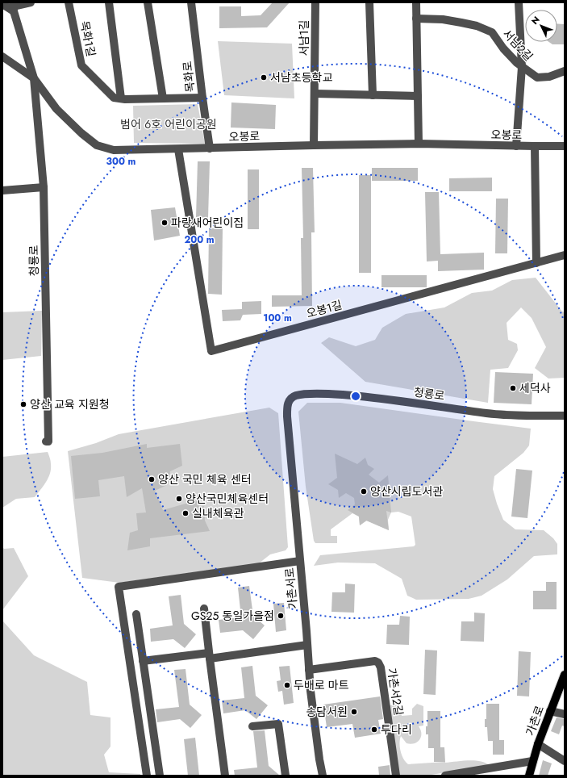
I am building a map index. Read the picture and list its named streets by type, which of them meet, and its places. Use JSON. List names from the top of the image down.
{
  "streets": {
    "main road": ["가촌로"],
    "street": [
      "서남1길",
      "목화1길",
      "서남2길",
      "목화로",
      "오봉로",
      "청룡로",
      "오봉1길",
      "가촌서로",
      "가촌서2길"
    ]
  },
  "crossings": [
    ["서남1길", "오봉로"],
    ["목화1길", "목화로"],
    ["목화로", "오봉로"],
    ["오봉로", "청룡로"],
    ["오봉로", "오봉1길"],
    ["청룡로", "가촌서로"],
    ["가촌서로", "가촌서2길"]
  ],
  "parks": ["범어 6호 어린이공원"],
  "places": [
    "서남초등학교",
    "파랑새어린이집",
    "세덕사",
    "양산 교육 지원청",
    "양산 국민 체육 센터",
    "양산시립도서관",
    "양산국민체육센터",
    "실내체육관",
    "GS25 동일가을점",
    "두배로 마트",
    "송담서원",
    "투다리"
  ],
  "north": "top left",
  "rings": ["300 m", "200 m", "100 m"]
}
